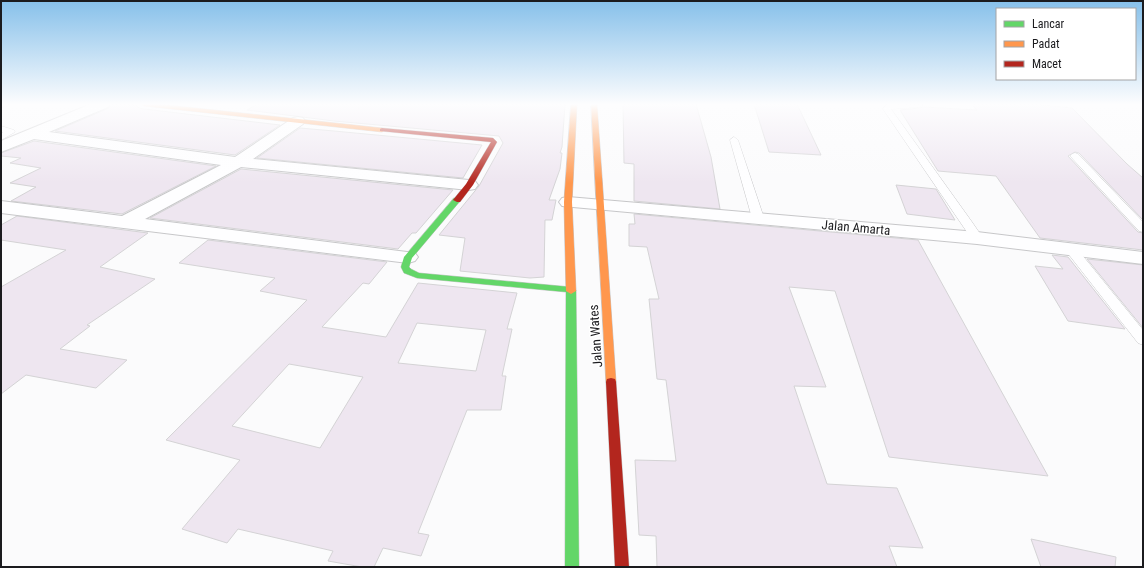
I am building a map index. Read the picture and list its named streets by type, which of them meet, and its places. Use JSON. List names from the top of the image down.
{
  "streets": {
    "main road": ["Jalan Wates"],
    "street": ["Jalan Amarta"]
  },
  "crossings": [
    ["Jalan Amarta", "Jalan Wates"]
  ],
  "legend": ["Lancar", "Padat", "Macet"]
}
